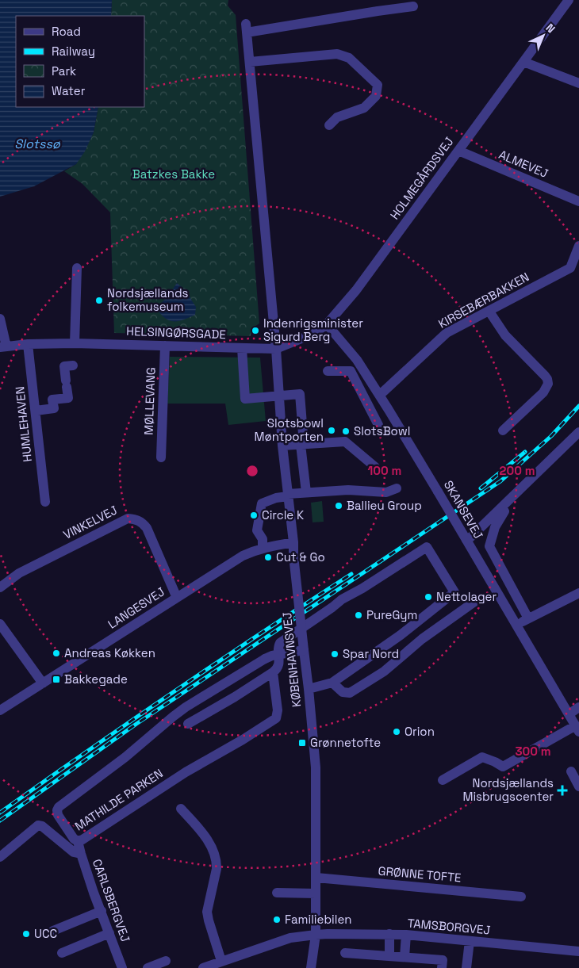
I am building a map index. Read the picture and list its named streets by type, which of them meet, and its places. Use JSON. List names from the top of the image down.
{
  "streets": {
    "street": [
      "ALMEVEJ",
      "HOLMEGÅRDSVEJ",
      "KIRSEBÆRBAKKEN",
      "HELSINGØRSGADE",
      "MØLLEVANG",
      "HUMLEHAVEN",
      "SKANSEVEJ",
      "VINKELVEJ",
      "LANGESVEJ",
      "KØBENHAVNSVEJ",
      "MATHILDE PARKEN",
      "GRØNNE TOFTE",
      "CARLSBERGVEJ",
      "TAMSBORGVEJ"
    ]
  },
  "crossings": [
    ["ALMEVEJ", "HOLMEGÅRDSVEJ"],
    ["HOLMEGÅRDSVEJ", "HELSINGØRSGADE"],
    ["HOLMEGÅRDSVEJ", "SKANSEVEJ"],
    ["HOLMEGÅRDSVEJ", "KØBENHAVNSVEJ"],
    ["KIRSEBÆRBAKKEN", "SKANSEVEJ"],
    ["HELSINGØRSGADE", "MØLLEVANG"],
    ["HELSINGØRSGADE", "HUMLEHAVEN"],
    ["HELSINGØRSGADE", "KØBENHAVNSVEJ"],
    ["VINKELVEJ", "LANGESVEJ"],
    ["LANGESVEJ", "KØBENHAVNSVEJ"],
    ["KØBENHAVNSVEJ", "MATHILDE PARKEN"],
    ["KØBENHAVNSVEJ", "GRØNNE TOFTE"],
    ["KØBENHAVNSVEJ", "TAMSBORGVEJ"],
    ["MATHILDE PARKEN", "CARLSBERGVEJ"]
  ],
  "water": ["Slotssø"],
  "parks": ["Batzkes Bakke"],
  "places": {
    "other": [
      "Nordsjællands folkemuseum",
      "Indenrigsminister Sigurd Berg",
      "Slotsbowl Møntporten",
      "SlotsBowl",
      "Ballieu Group",
      "Circle K",
      "Cut & Go",
      "Nettolager",
      "PureGym",
      "Andreas Køkken",
      "Spar Nord",
      "Orion",
      "Familiebilen",
      "UCC"
    ],
    "transit": ["Bakkegade", "Grønnetofte"],
    "health": ["Nordsjællands Misbrugscenter"]
  },
  "legend": [
    "Road",
    "Railway",
    "Park",
    "Water"
  ],
  "north": "top right",
  "rings": ["100 m", "200 m", "300 m"]
}
